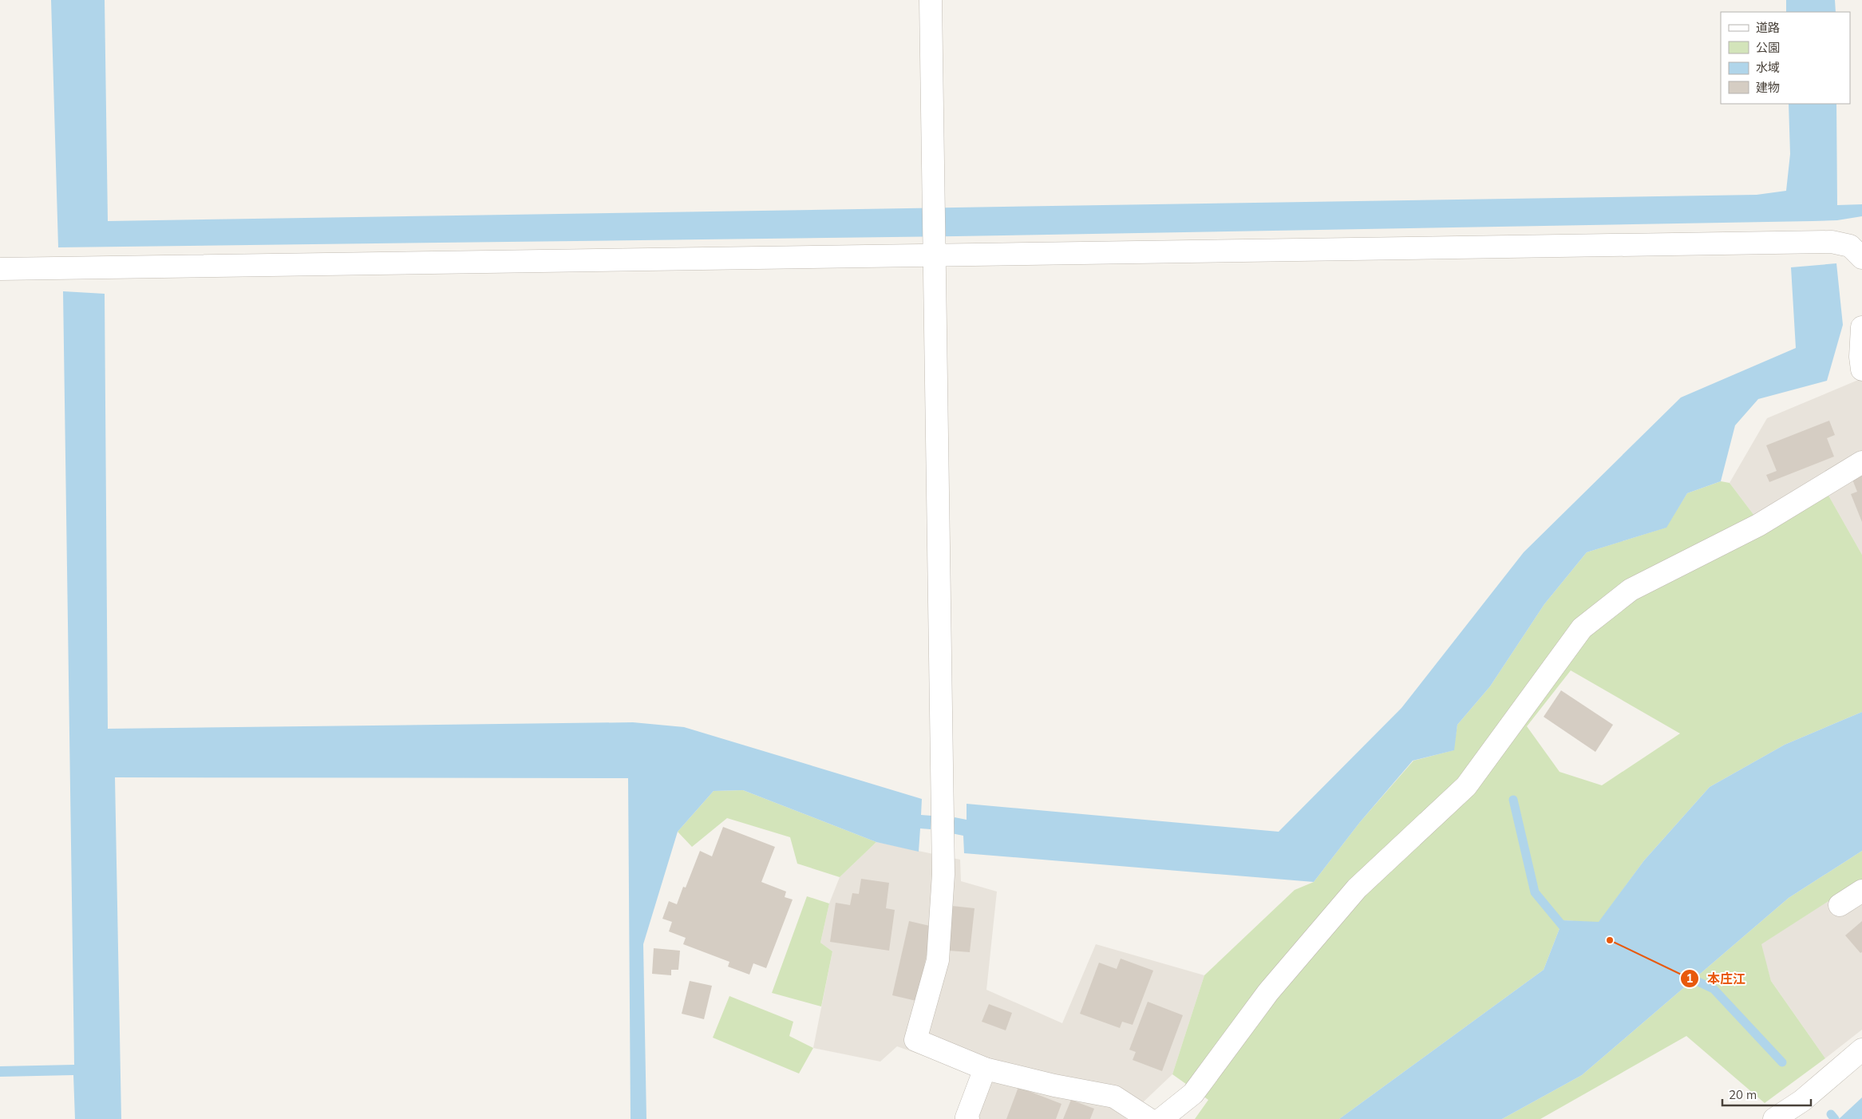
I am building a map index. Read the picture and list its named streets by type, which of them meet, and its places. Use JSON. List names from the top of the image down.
{
  "places": ["本庄江"],
  "legend": [
    "道路",
    "公園",
    "水域",
    "建物"
  ],
  "scale_bar": "20 m"
}
